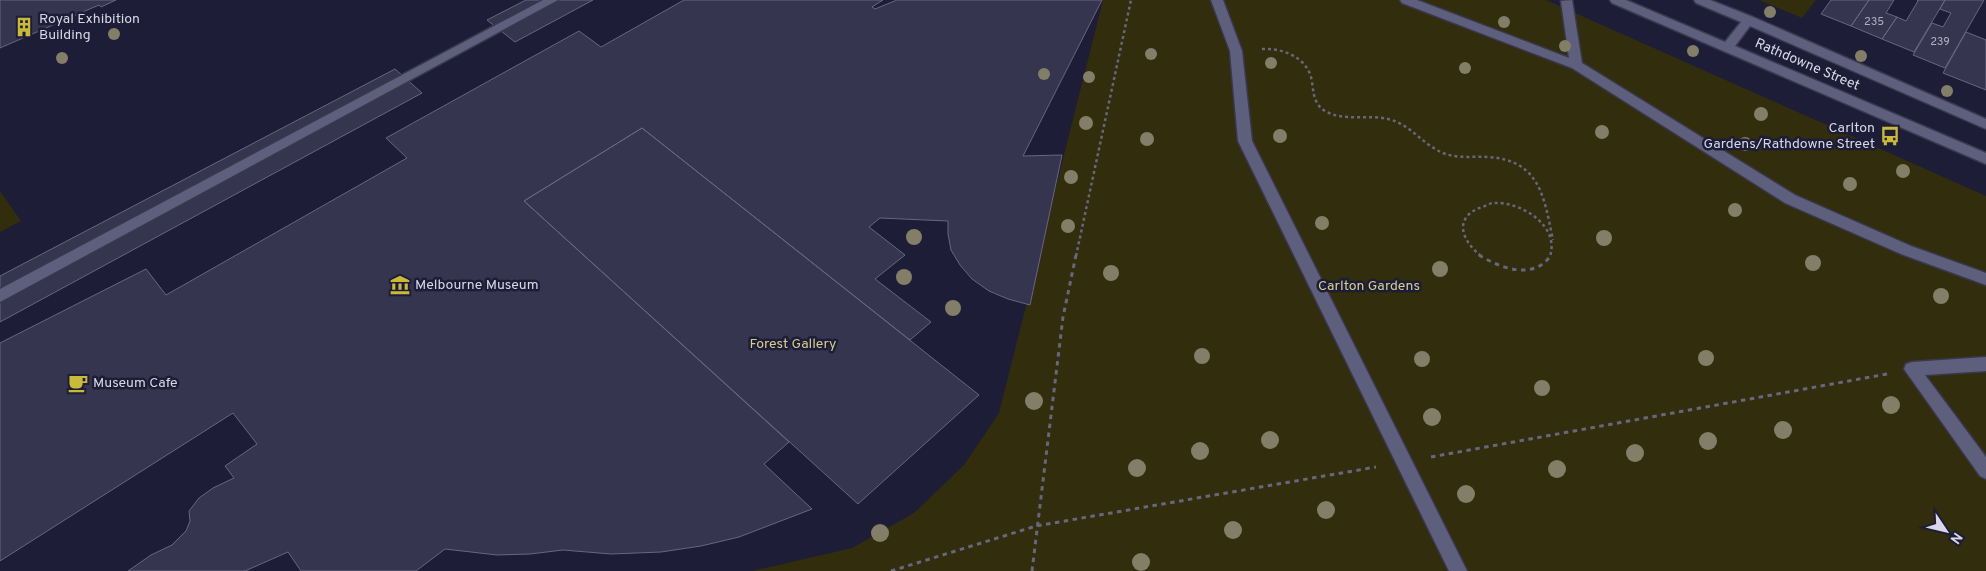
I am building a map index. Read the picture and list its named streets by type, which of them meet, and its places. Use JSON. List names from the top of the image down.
{
  "streets": {
    "street": ["Rathdowne Street"]
  },
  "parks": ["Carlton Gardens", "Forest Gallery"],
  "places": {
    "building": ["Royal Exhibition Building"],
    "bus stop": ["Carlton Gardens/Rathdowne Street"],
    "museum": ["Melbourne Museum"],
    "cafe": ["Museum Cafe"]
  },
  "house_numbers": ["235", "239"],
  "north": "bottom right"
}
